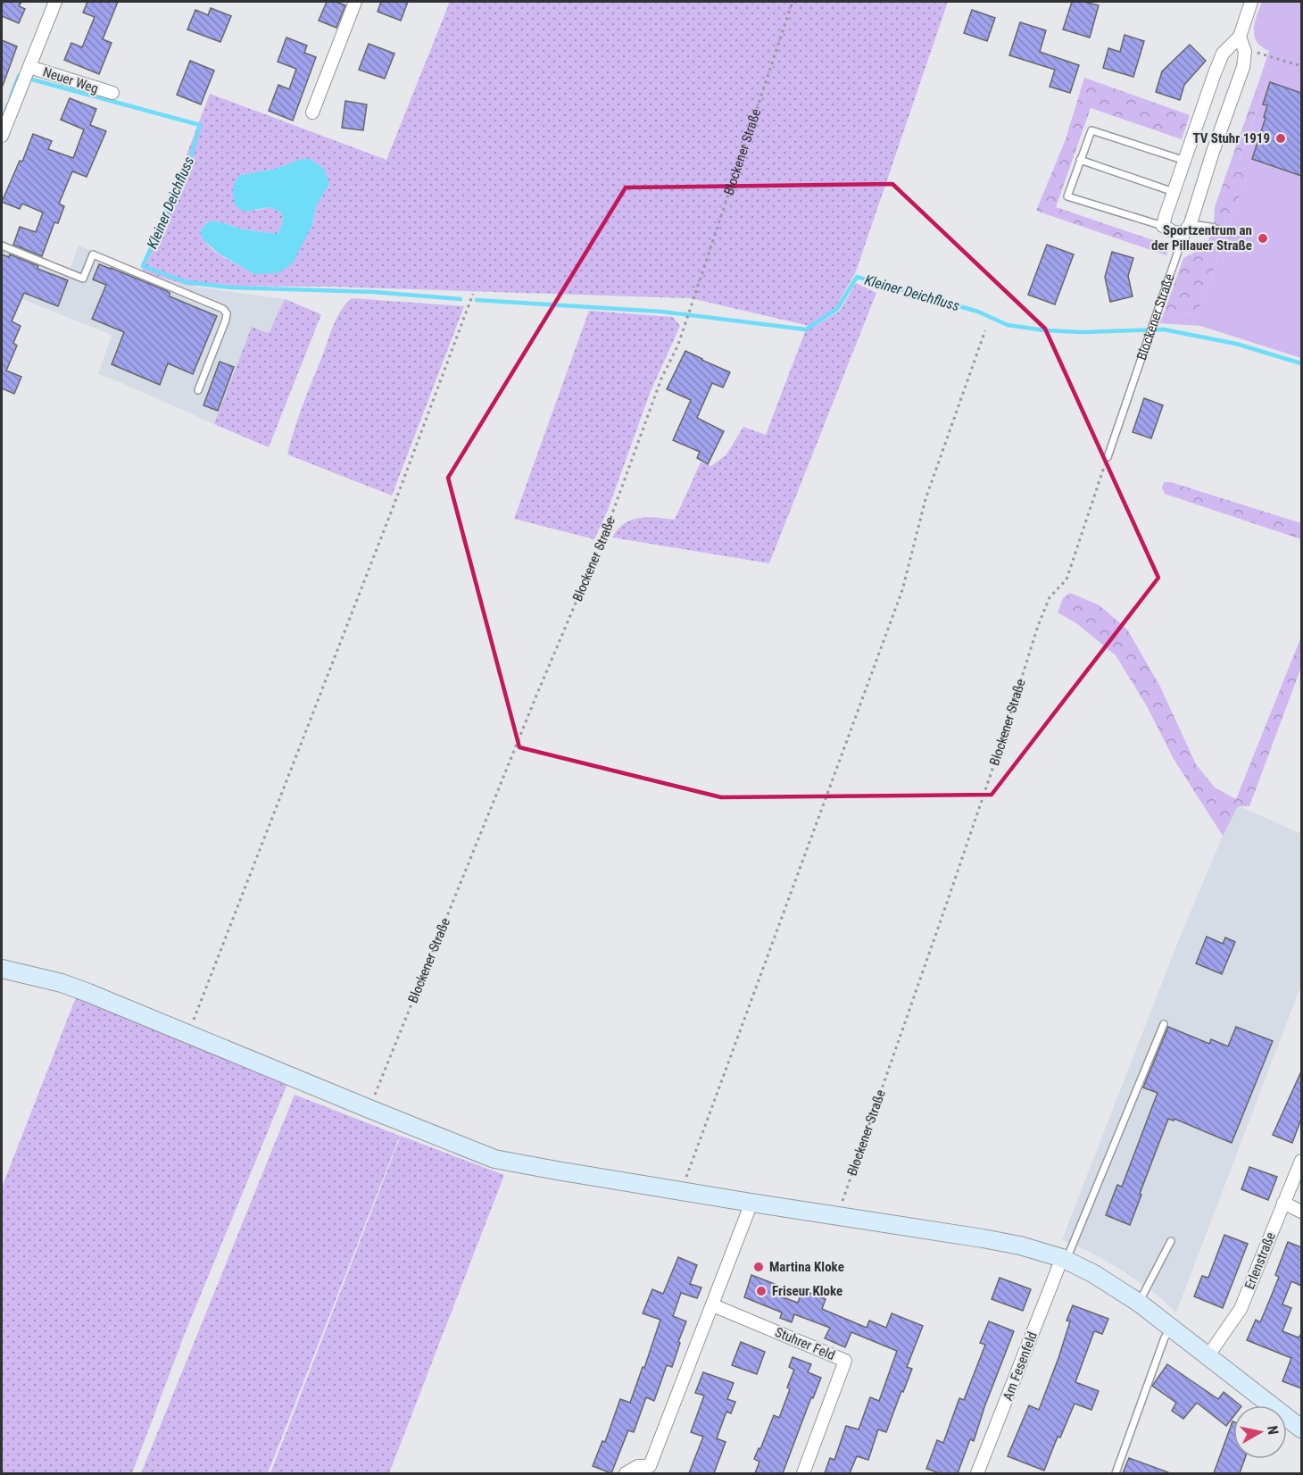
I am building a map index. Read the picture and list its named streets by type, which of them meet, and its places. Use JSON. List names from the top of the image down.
{
  "streets": {
    "street": [
      "Neuer Weg",
      "Erlenstraße",
      "Stuhrer Feld",
      "Am Fesenfeld"
    ],
    "lane": ["Blockener Straße"]
  },
  "water": ["Kleiner Deichfluss"],
  "places": [
    "TV Stuhr 1919",
    "Sportzentrum an der Pillauer Straße",
    "Martina Kloke",
    "Friseur Kloke"
  ],
  "north": "right"
}
